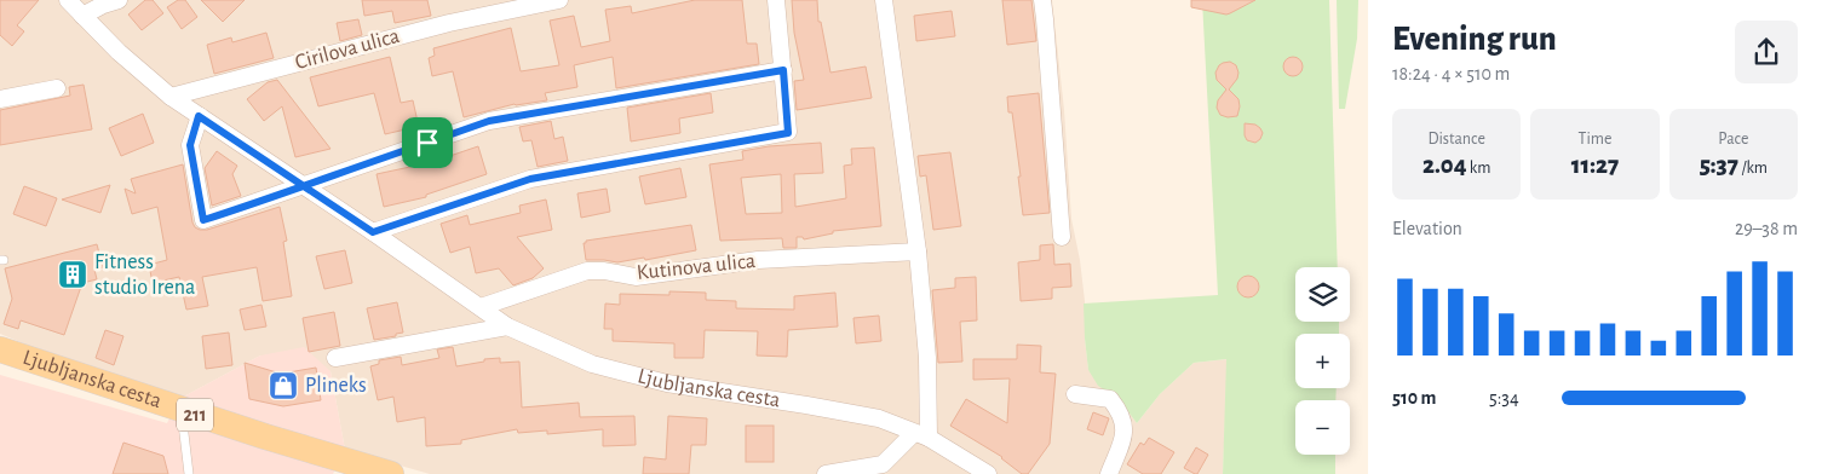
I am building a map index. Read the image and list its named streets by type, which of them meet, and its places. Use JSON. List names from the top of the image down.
{
  "streets": {
    "main road": ["Ljubljanska cesta", "211"],
    "street": ["Cirilova ulica", "Kutinova ulica"]
  },
  "places": {
    "building": ["Fitness studio Irena"],
    "shop": ["Plineks"]
  },
  "page": {
    "heading": ["Evening run", "18:24 · 4 × 510 m"],
    "stats": [
      ["Distance", "2.04 km"],
      ["Time", "11:27"],
      ["Pace", "5:37 /km"]
    ],
    "chart": ["Elevation", "29–38 m"],
    "map_buttons": ["+", "−"],
    "list": [
      {
        "name": "510 m",
        "note": "5:34"
      }
    ]
  }
}
